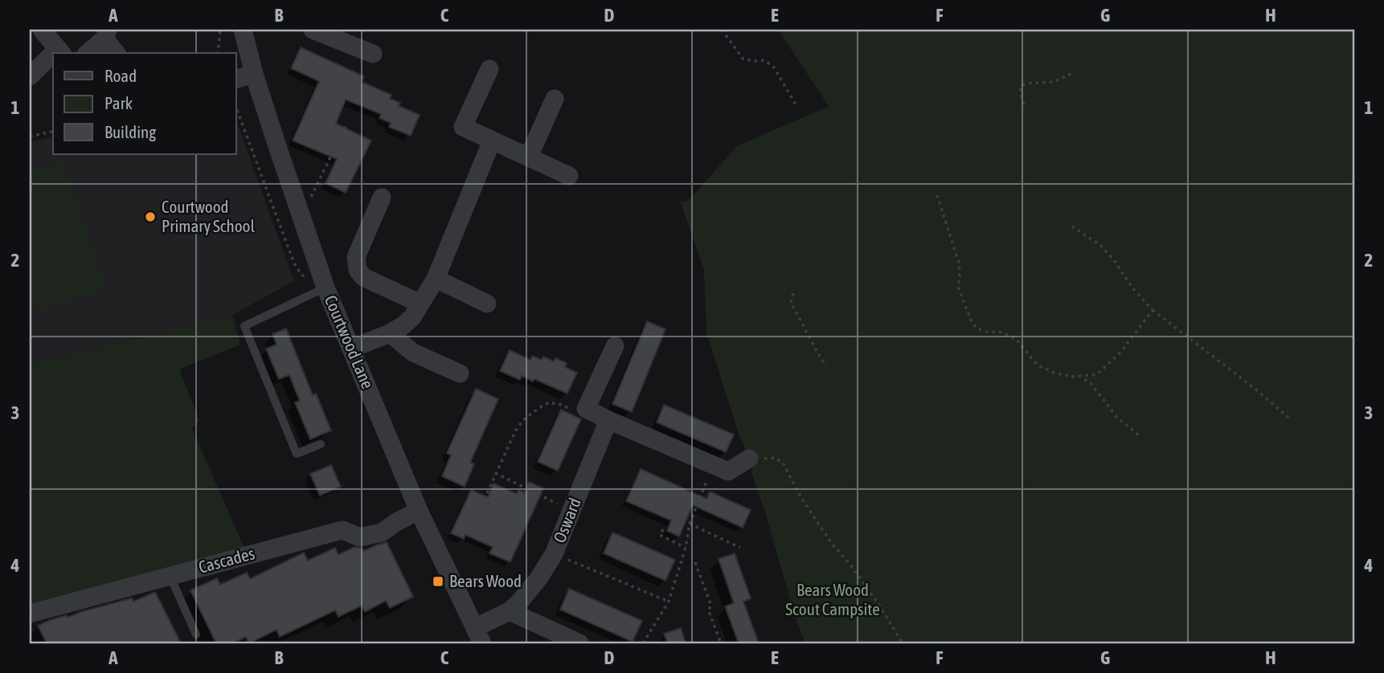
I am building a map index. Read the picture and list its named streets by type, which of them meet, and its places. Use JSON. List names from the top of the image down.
{
  "streets": {
    "street": ["Courtwood Lane", "Osward", "Cascades"]
  },
  "crossings": [
    ["Courtwood Lane", "Osward"],
    ["Courtwood Lane", "Cascades"]
  ],
  "parks": ["Bears Wood Scout Campsite"],
  "places": {
    "other": ["Courtwood Primary School"],
    "transit": ["Bears Wood"]
  },
  "legend": ["Road", "Park", "Building"],
  "grid": {
    "columns": [
      "A",
      "B",
      "C",
      "D",
      "E",
      "F",
      "G",
      "H"
    ],
    "rows": [
      "1",
      "2",
      "3",
      "4"
    ]
  }
}
